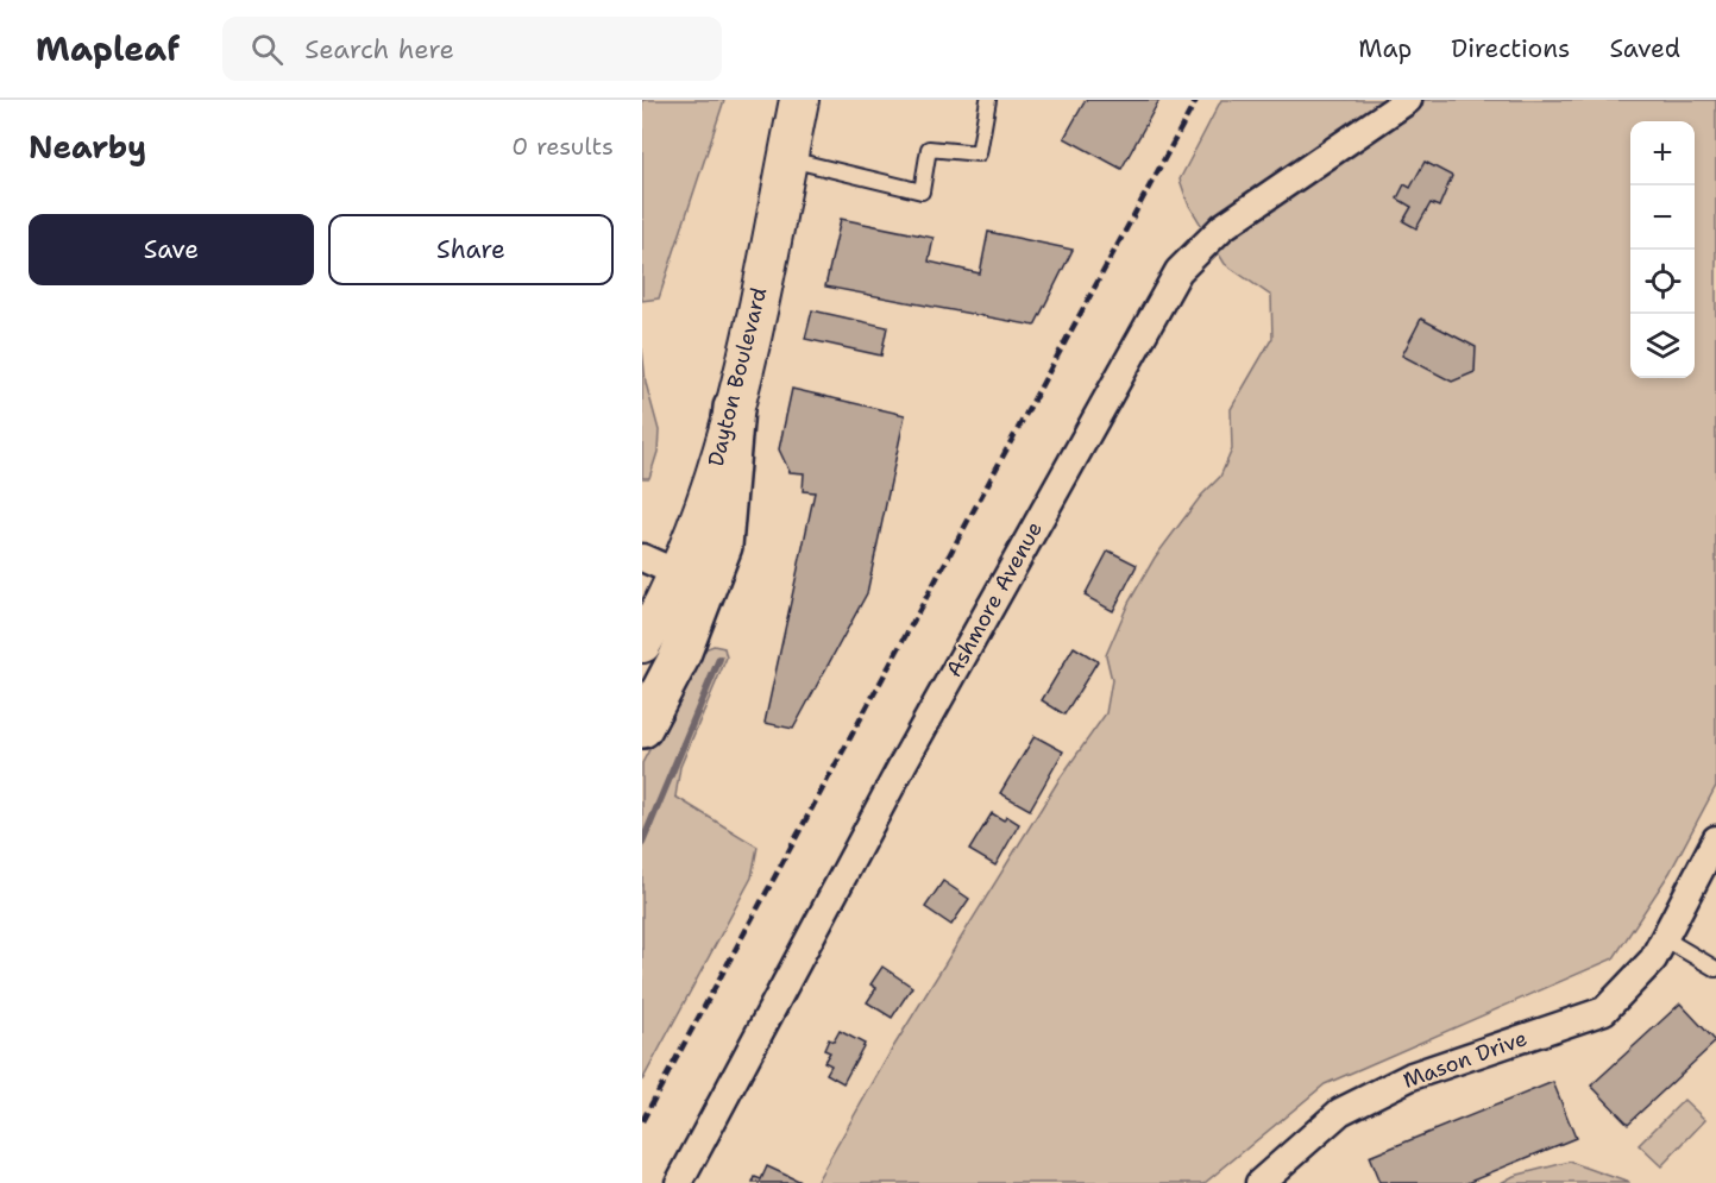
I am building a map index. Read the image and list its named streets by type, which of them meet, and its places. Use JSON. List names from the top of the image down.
{
  "streets": {
    "main road": ["Dayton Boulevard"],
    "street": ["Ashmore Avenue", "Mason Drive"]
  },
  "page": {
    "header": "Mapleaf",
    "search": "Search here",
    "nav": ["Map", "Directions", "Saved"],
    "heading": ["Nearby", "0 results"],
    "map_buttons": ["+", "−"],
    "buttons": ["Save", "Share"]
  }
}
